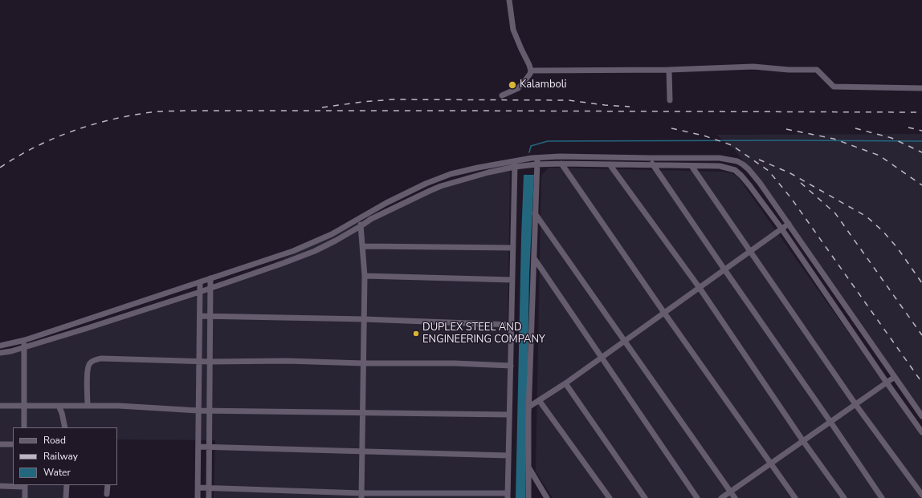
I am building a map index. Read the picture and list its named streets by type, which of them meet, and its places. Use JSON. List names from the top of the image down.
{
  "places": ["Kalamboli", "DUPLEX STEEL AND ENGINEERING COMPANY"],
  "legend": ["Road", "Railway", "Water"]
}
